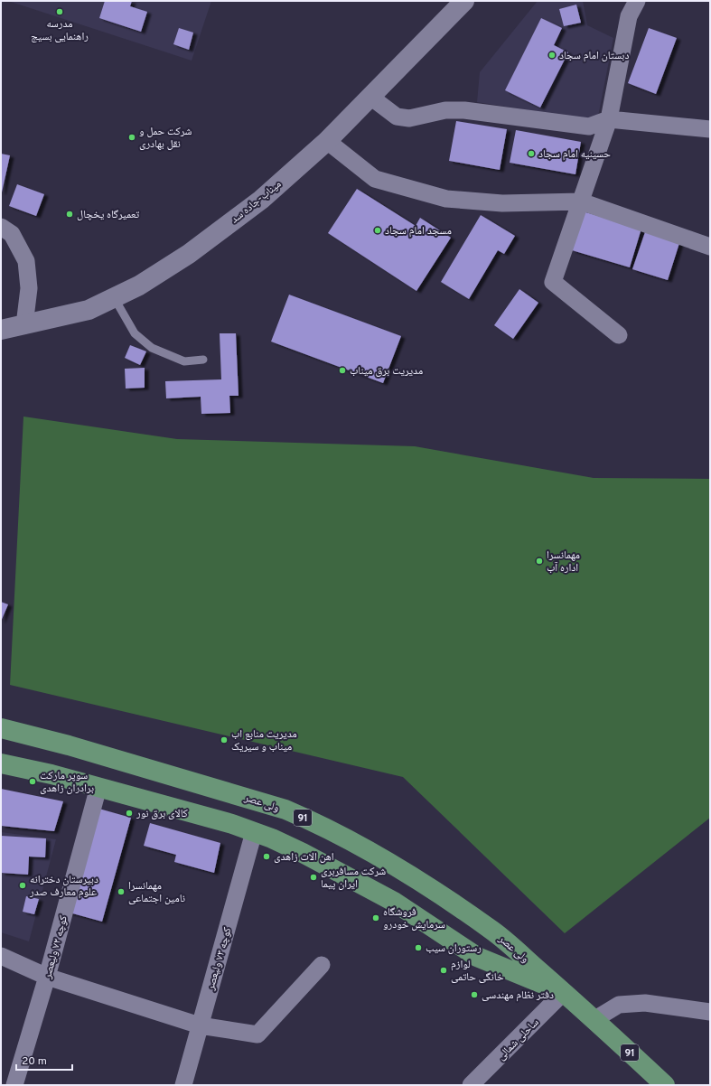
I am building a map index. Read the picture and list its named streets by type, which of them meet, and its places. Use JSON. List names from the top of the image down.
{
  "streets": {
    "main road": ["ولی عصر", "91"],
    "street": [
      "میناب-جاده سد",
      "کوچه ۷۲ ولیعصر",
      "کوچه ۷۳ ولیعصر",
      "ساحلی شمالی"
    ]
  },
  "crossings": [
    ["ولی عصر", "91"],
    ["ولی عصر", "کوچه ۷۲ ولیعصر"],
    ["ولی عصر", "کوچه ۷۳ ولیعصر"],
    ["ولی عصر", "ساحلی شمالی"]
  ],
  "places": [
    "مدرسه راهنمایی بسیج",
    "دبستان امام سجاد",
    "شرکت حمل و نقل بهادری",
    "حسینیه امام سجاد",
    "تعمیرگاه یخچال",
    "مسجد امام سجاد",
    "مدیریت برق میناب",
    "مهمانسرا اداره آب",
    "مدیریت منابع اب میناب و سیریک",
    "سوپر مارکت برادران زاهدی",
    "کالای برق نور",
    "اهن الات زاهدی",
    "شرکت مسافربری ایران پیما",
    "دبیرستان دخترانه علوم معارف صدر",
    "مهمانسرا نامین اجتماعی",
    "فروشگاه سرمایش خودرو",
    "رستوران سيب",
    "لوازم خانگی حاتمی",
    "دفتر نظام مهندسی"
  ],
  "scale_bar": "20 m"
}
